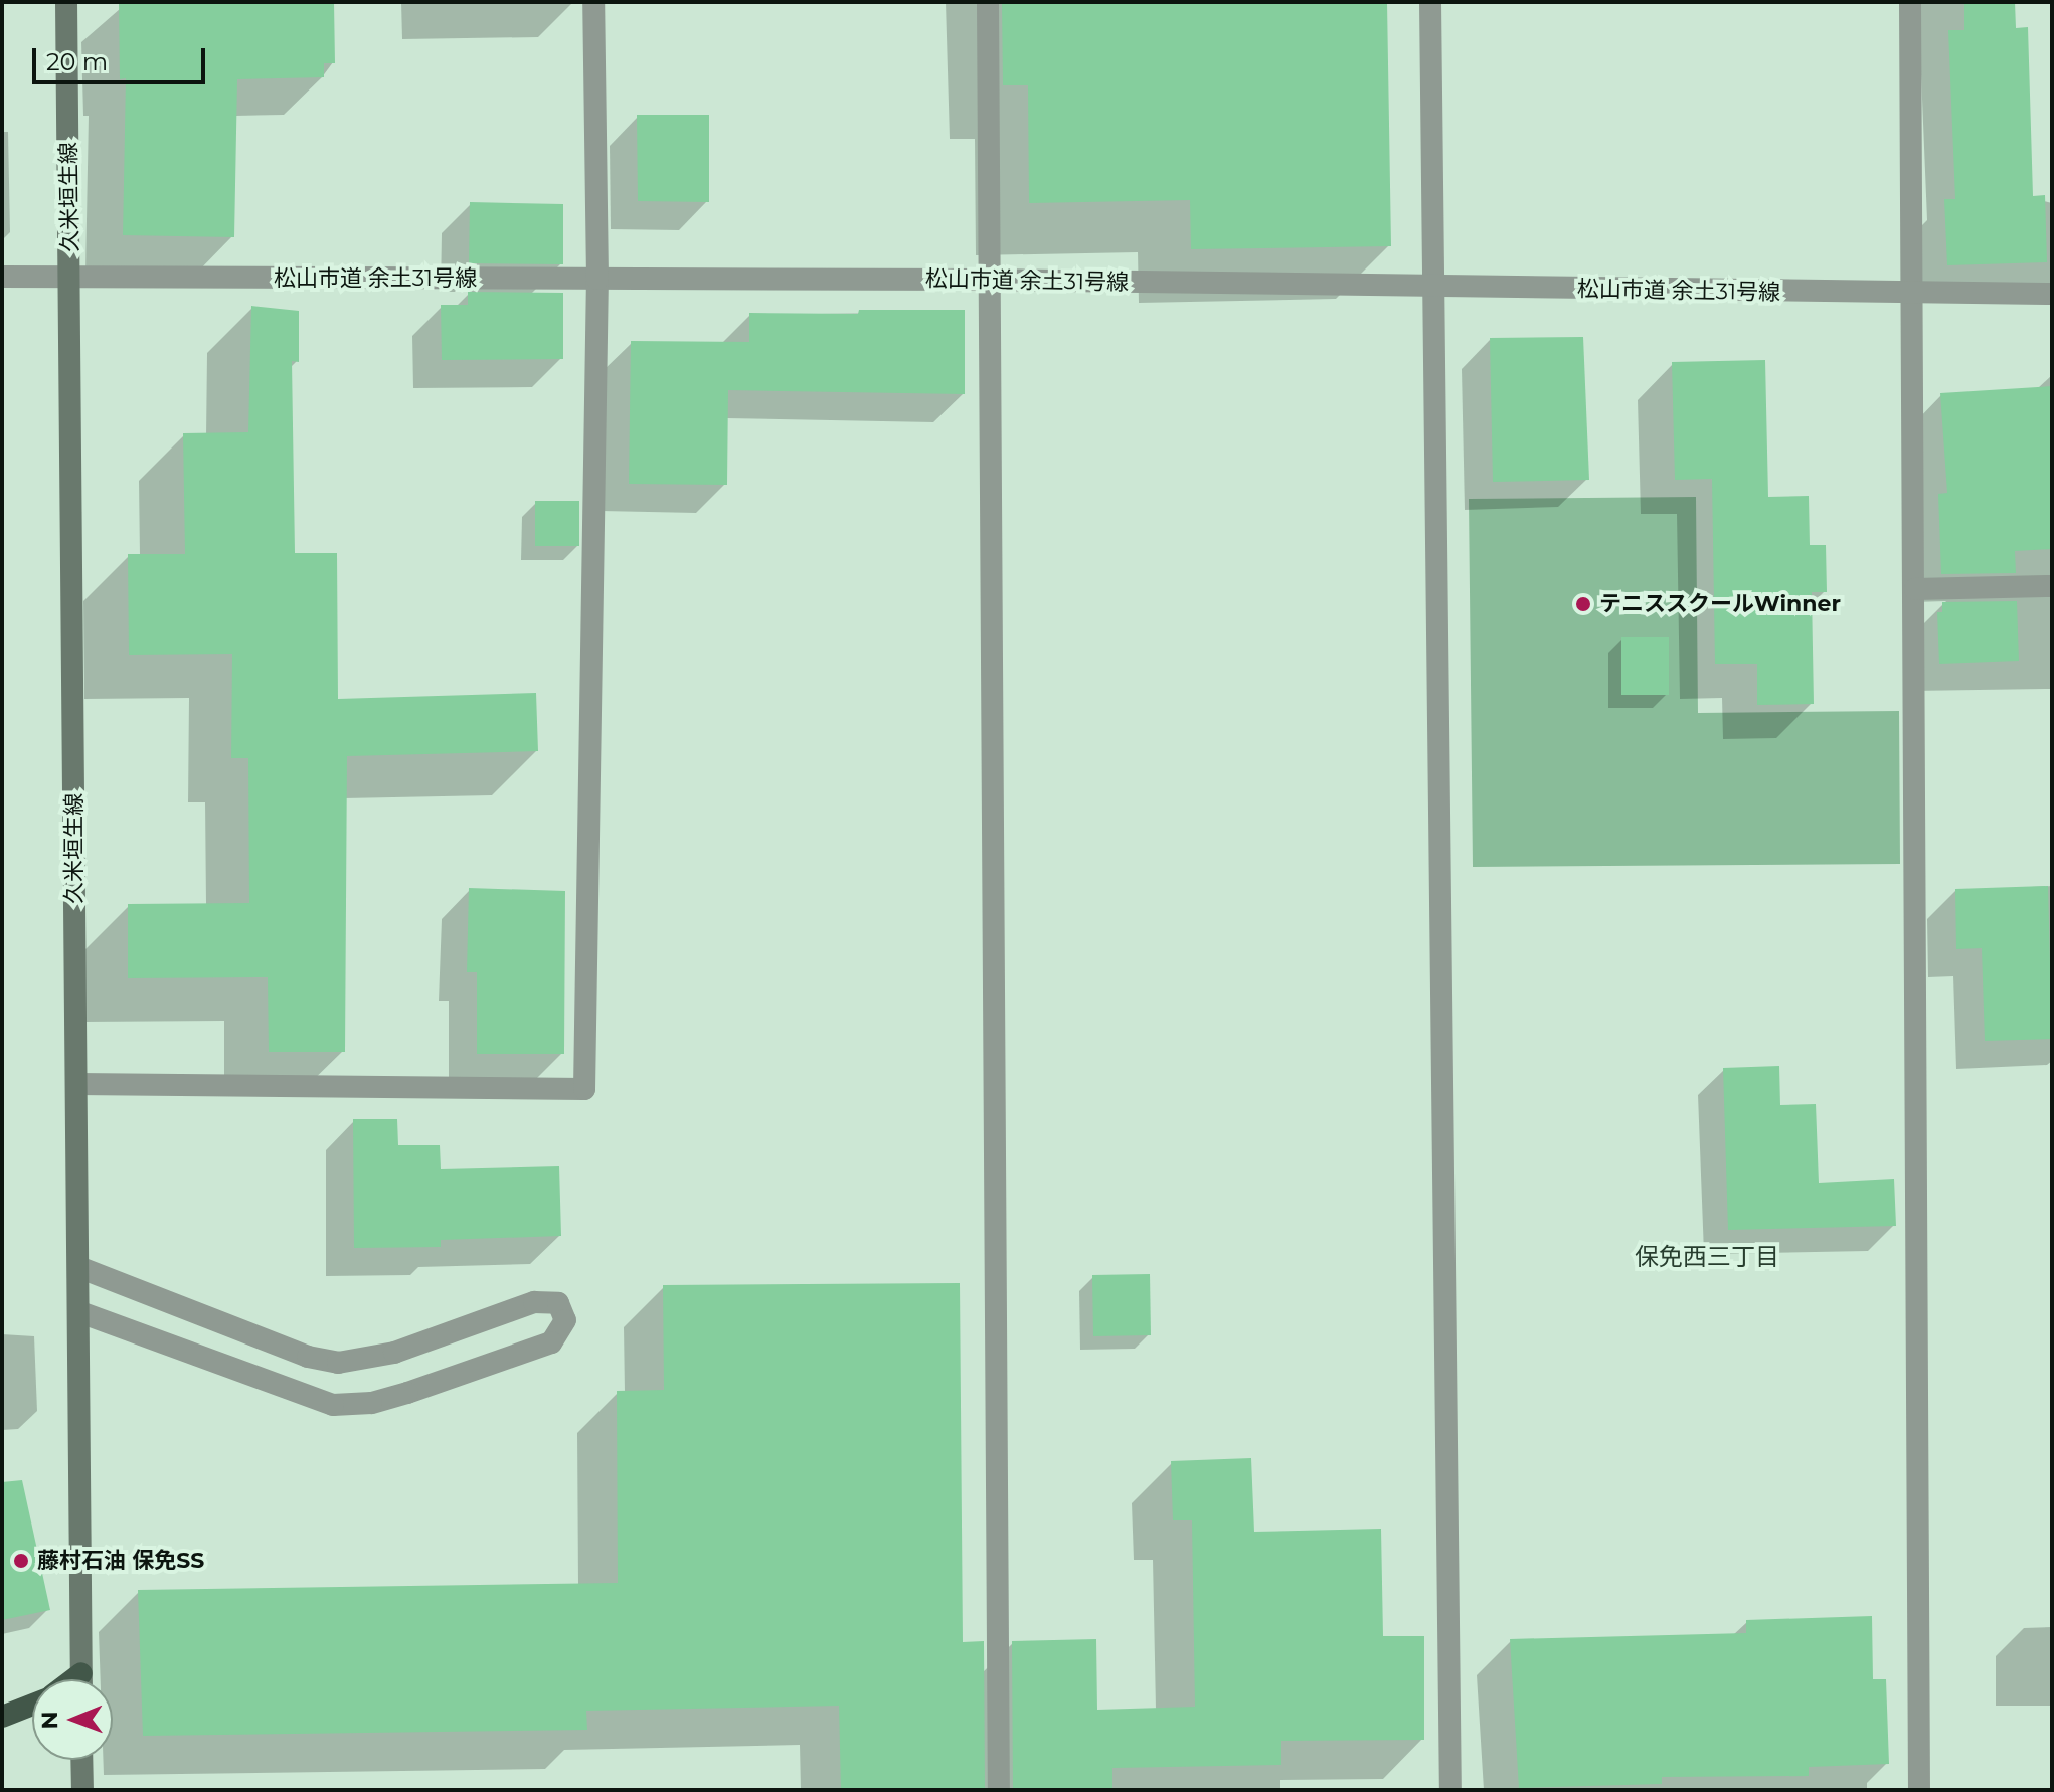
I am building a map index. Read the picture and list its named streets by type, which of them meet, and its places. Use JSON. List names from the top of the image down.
{
  "streets": {
    "main road": ["久米垣生線"],
    "street": ["松山市道 余土31号線"]
  },
  "crossings": [
    ["久米垣生線", "松山市道 余土31号線"]
  ],
  "districts": ["保免西三丁目"],
  "places": ["テニススクールWinner", "藤村石油 保免SS"],
  "scale_bar": "20 m",
  "north": "left"
}
